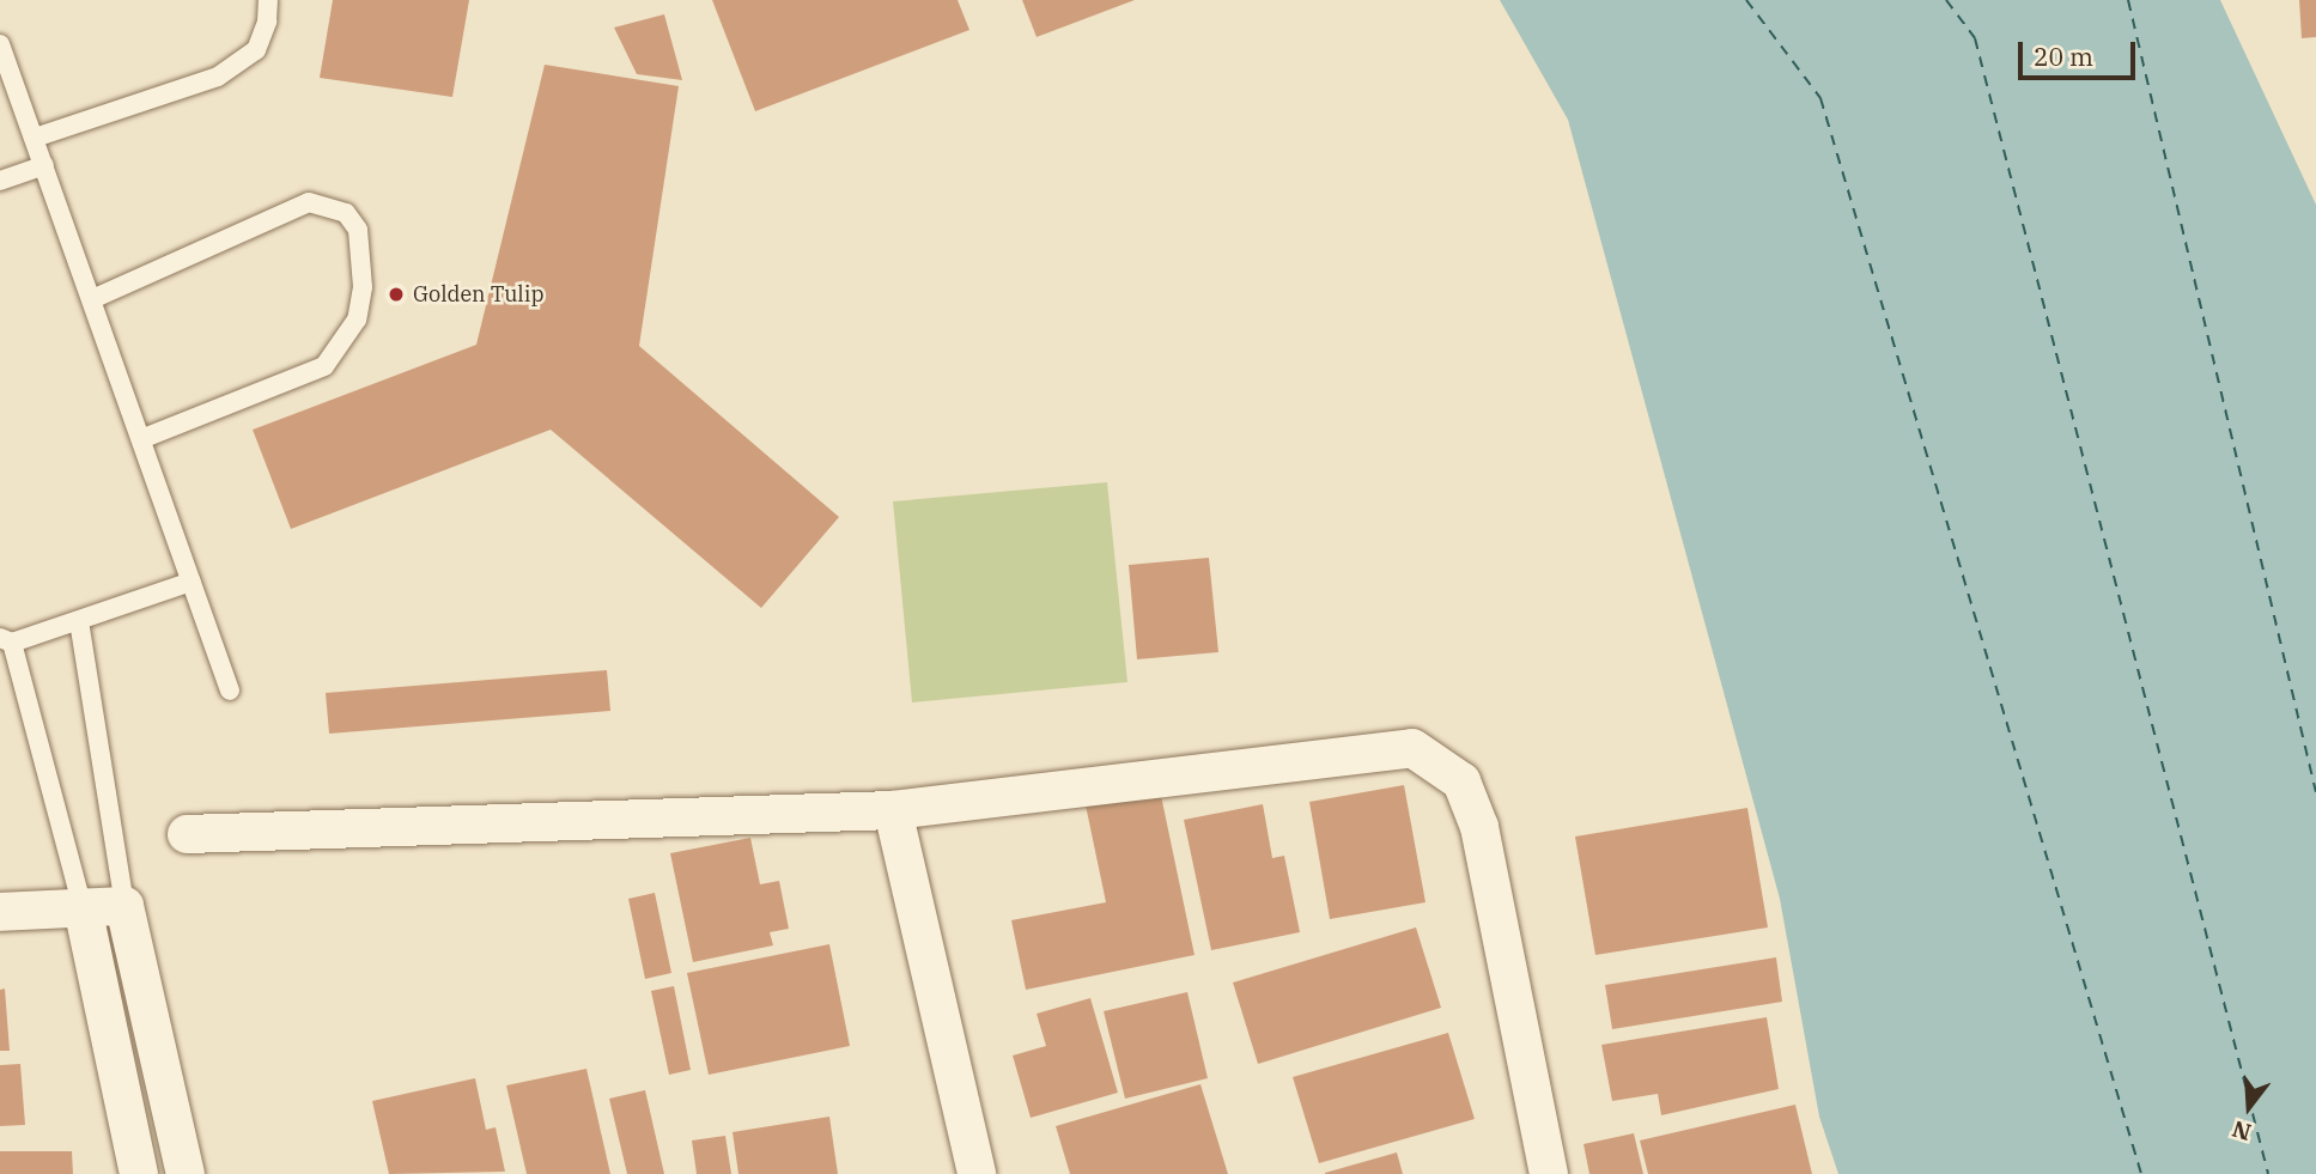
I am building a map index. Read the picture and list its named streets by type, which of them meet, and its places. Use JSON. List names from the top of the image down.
{
  "places": ["Golden Tulip"],
  "scale_bar": "20 m",
  "north": "bottom"
}
